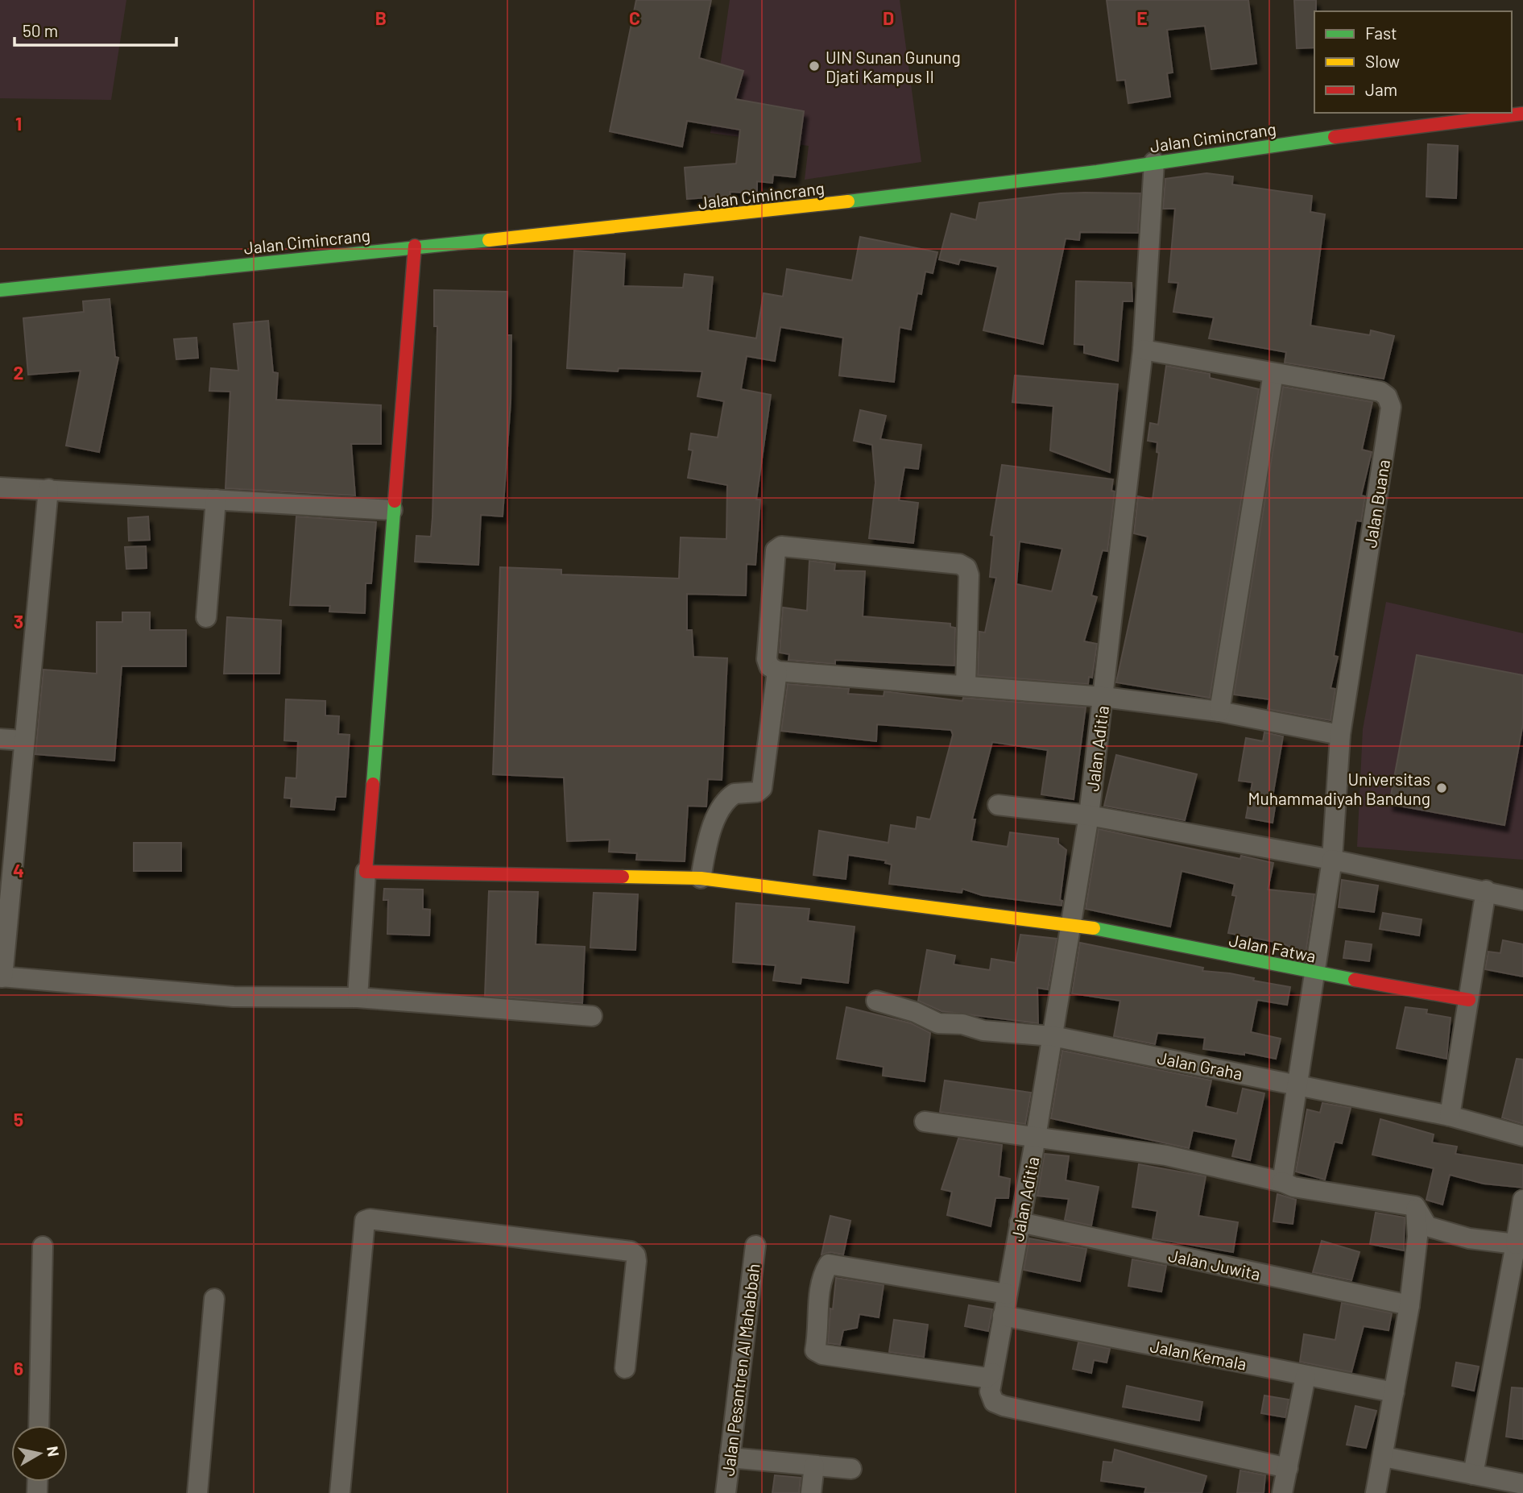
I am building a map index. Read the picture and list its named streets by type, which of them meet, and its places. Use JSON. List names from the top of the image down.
{
  "streets": {
    "street": [
      "Jalan Cimincrang",
      "Jalan Buana",
      "Jalan Aditia",
      "Jalan Fatwa",
      "Jalan Graha",
      "Jalan Juwita",
      "Jalan Kemala",
      "Jalan Pesantren Al Mahabbah"
    ]
  },
  "crossings": [
    ["Jalan Cimincrang", "Jalan Aditia"],
    ["Jalan Buana", "Jalan Aditia"],
    ["Jalan Buana", "Jalan Fatwa"],
    ["Jalan Buana", "Jalan Graha"],
    ["Jalan Aditia", "Jalan Fatwa"],
    ["Jalan Aditia", "Jalan Graha"],
    ["Jalan Aditia", "Jalan Juwita"],
    ["Jalan Aditia", "Jalan Kemala"]
  ],
  "places": ["UIN Sunan Gunung Djati Kampus II", "Universitas Muhammadiyah Bandung"],
  "legend": ["Fast", "Slow", "Jam"],
  "scale_bar": "50 m",
  "north": "right",
  "grid": {
    "columns": [
      "B",
      "C",
      "D",
      "E"
    ],
    "rows": [
      "1",
      "2",
      "3",
      "4",
      "5",
      "6"
    ]
  }
}
